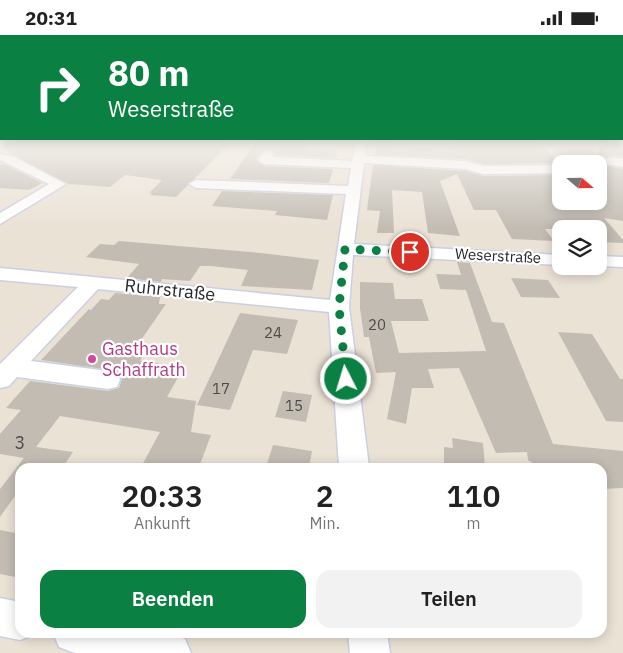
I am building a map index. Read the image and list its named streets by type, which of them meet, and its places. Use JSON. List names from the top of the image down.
{
  "streets": {
    "street": ["Weserstraße", "Ruhrstraße"]
  },
  "places": ["Gasthaus Schaffrath"],
  "house_numbers": [
    "20",
    "24",
    "17",
    "15",
    "3"
  ],
  "north": "right",
  "page": {
    "status": "20:31",
    "turn": ["80 m", "Weserstraße"],
    "eta": [
      "20:33",
      "Ankunft",
      "2",
      "Min.",
      "110",
      "m"
    ],
    "buttons": ["Beenden", "Teilen"]
  }
}
